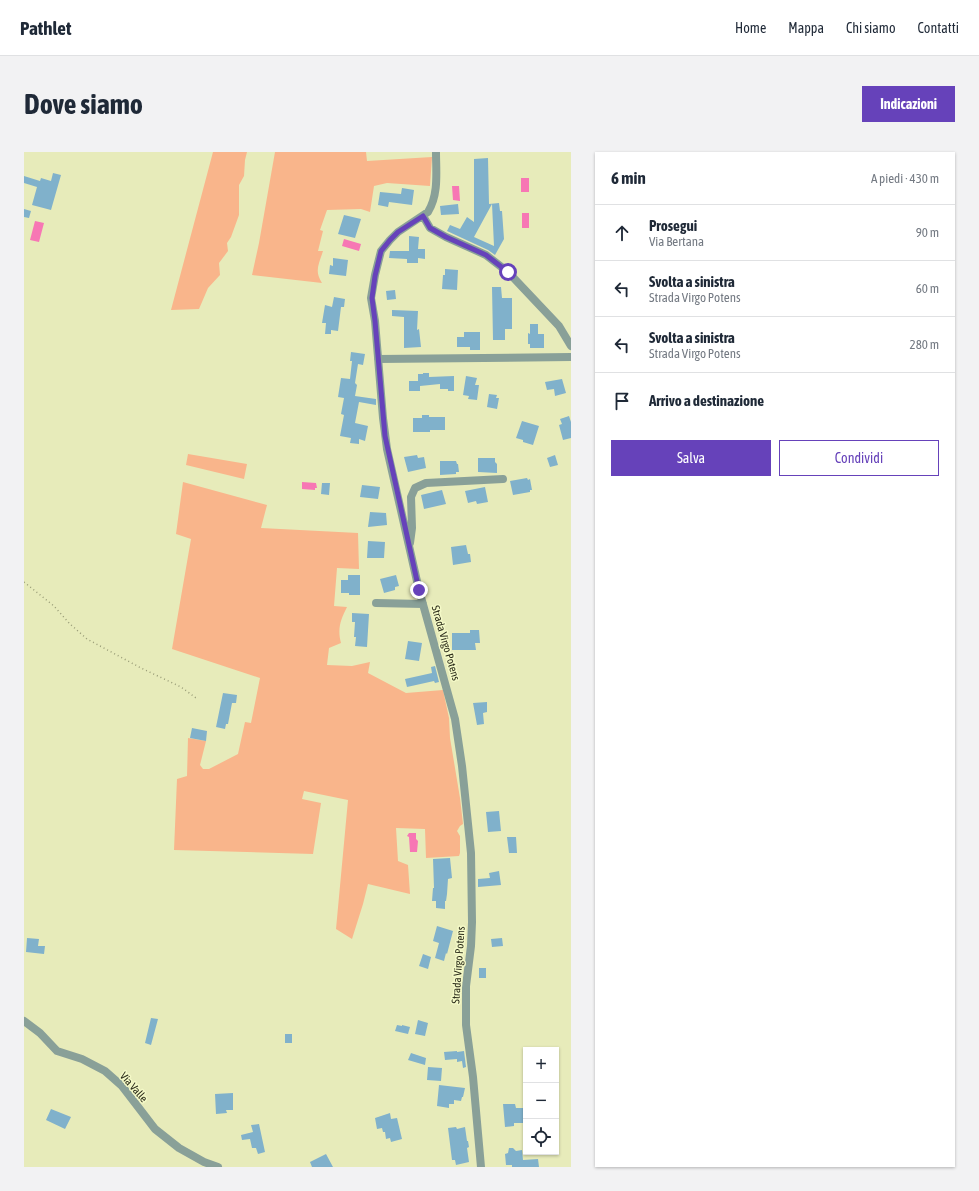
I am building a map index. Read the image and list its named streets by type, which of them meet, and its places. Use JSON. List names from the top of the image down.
{
  "streets": {
    "street": ["Strada Virgo Potens", "Via Valle"]
  },
  "page": {
    "header": "Pathlet",
    "nav": [
      "Home",
      "Mappa",
      "Chi siamo",
      "Contatti"
    ],
    "buttons": [
      "Indicazioni",
      ["Salva", "Condividi"]
    ],
    "title": "Dove siamo",
    "heading": ["6 min", "A piedi · 430 m"],
    "list": [
      ["Prosegui", "Via Bertana", "90 m"],
      ["Svolta a sinistra", "Strada Virgo Potens", "60 m"],
      ["Svolta a sinistra", "Strada Virgo Potens", "280 m"],
      "Arrivo a destinazione"
    ],
    "map_buttons": ["+", "−"]
  }
}
